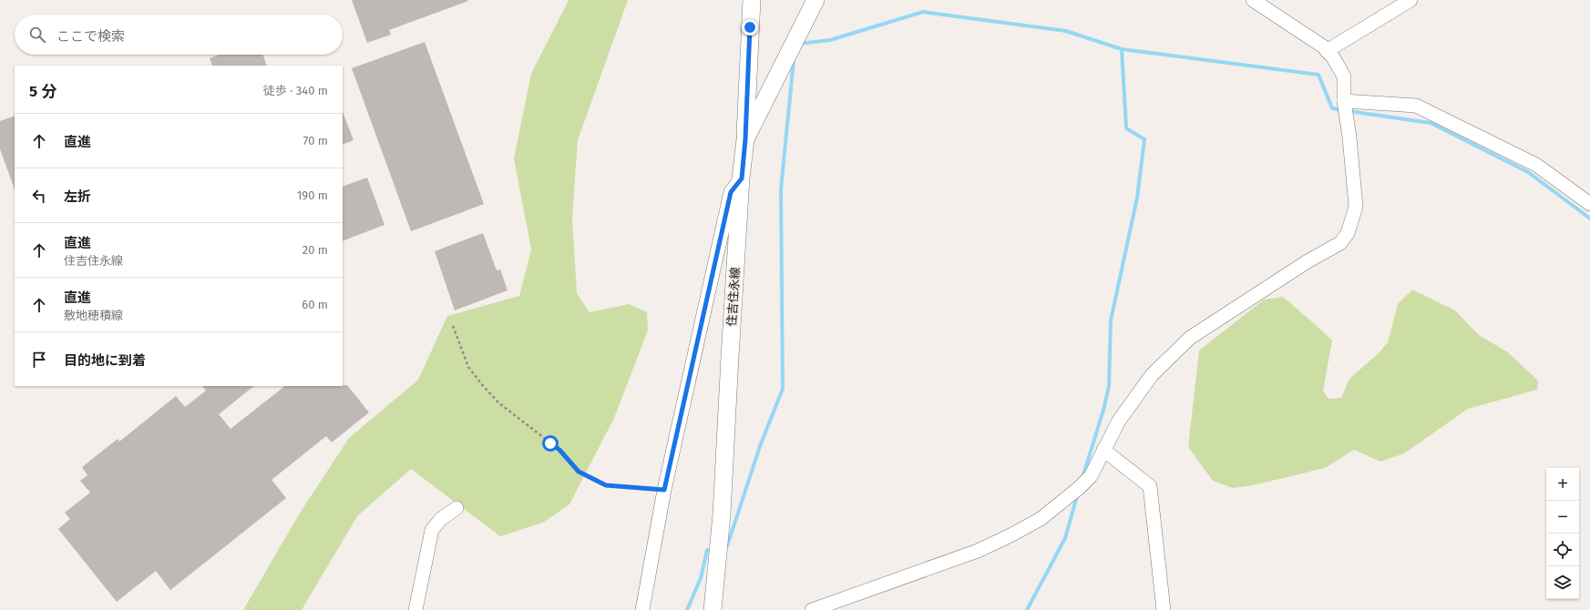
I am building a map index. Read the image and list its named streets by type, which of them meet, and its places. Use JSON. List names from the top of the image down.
{
  "streets": {
    "main road": ["住吉住永線"]
  },
  "page": {
    "search": "ここで検索",
    "heading": ["5 分", "徒歩 · 340 m"],
    "list": [
      ["直進", "70 m"],
      ["左折", "190 m"],
      ["直進", "住吉住永線", "20 m"],
      ["直進", "敷地穂積線", "60 m"],
      "目的地に到着"
    ],
    "map_buttons": ["+", "−"]
  }
}
